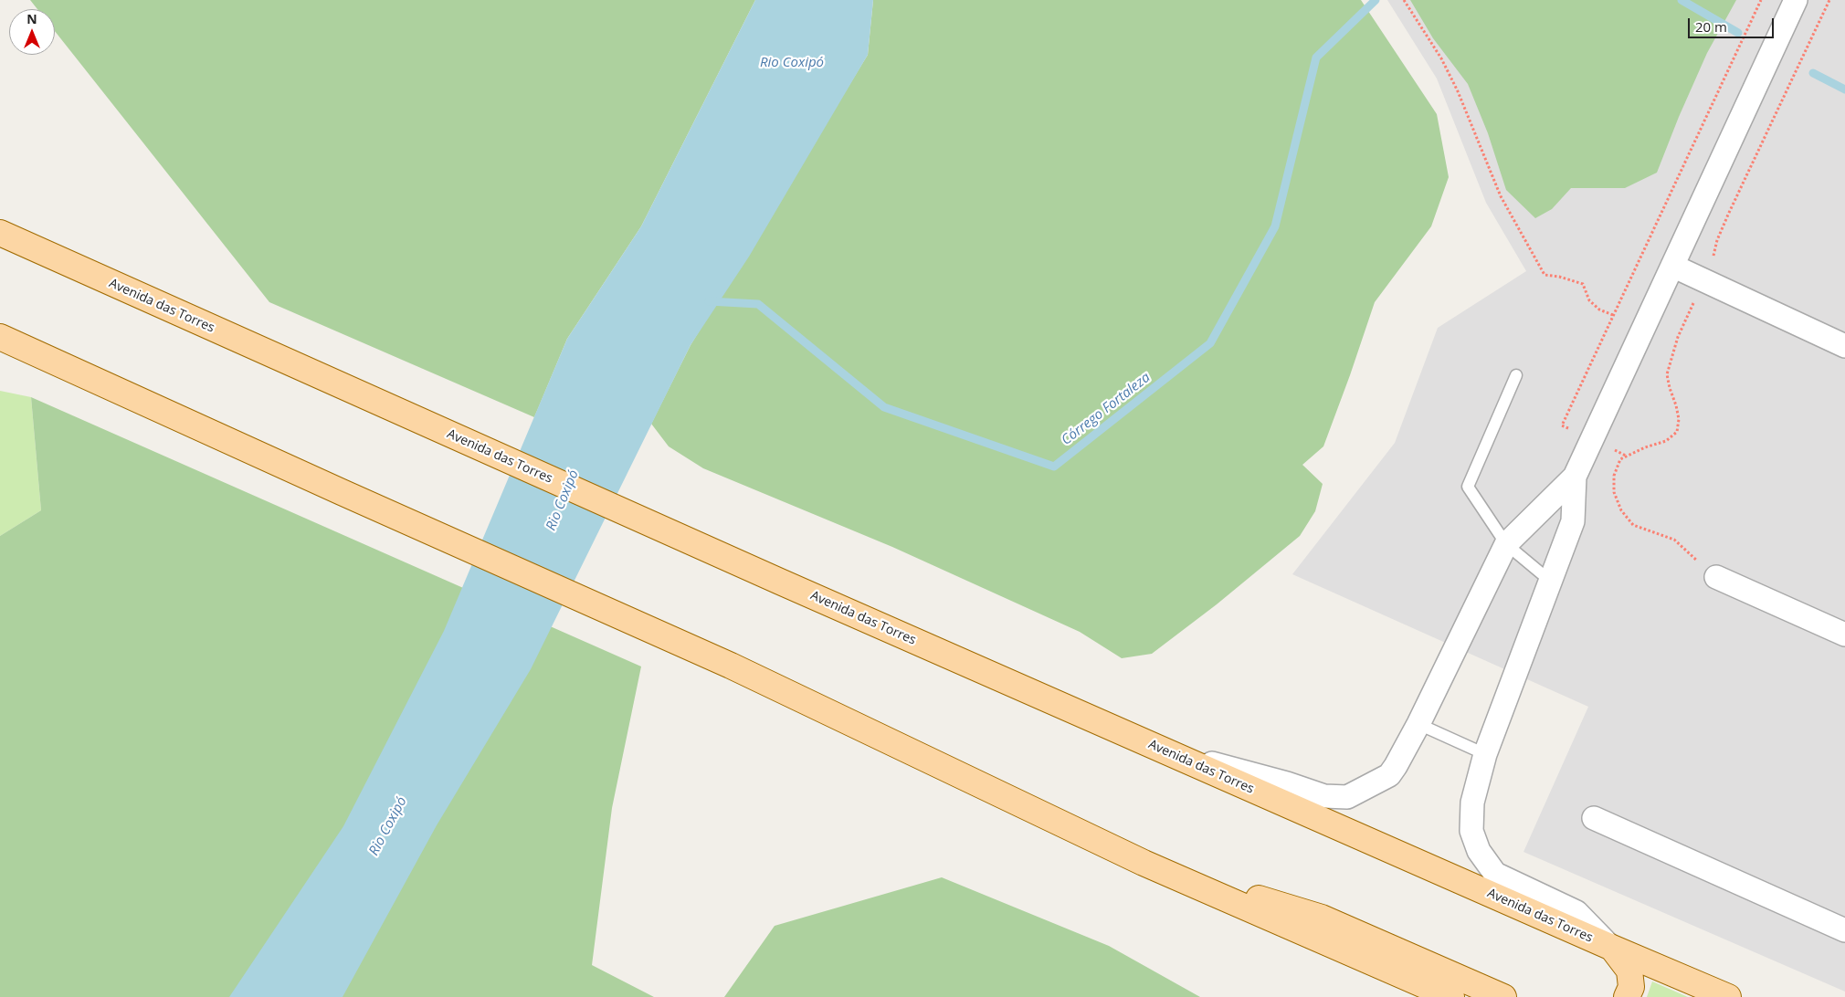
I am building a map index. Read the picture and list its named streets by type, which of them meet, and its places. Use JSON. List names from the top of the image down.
{
  "streets": {
    "main road": ["Avenida das Torres"]
  },
  "water": ["Rio Coxipó", "Córrego Fortaleza"],
  "scale_bar": "20 m",
  "north": "top"
}
